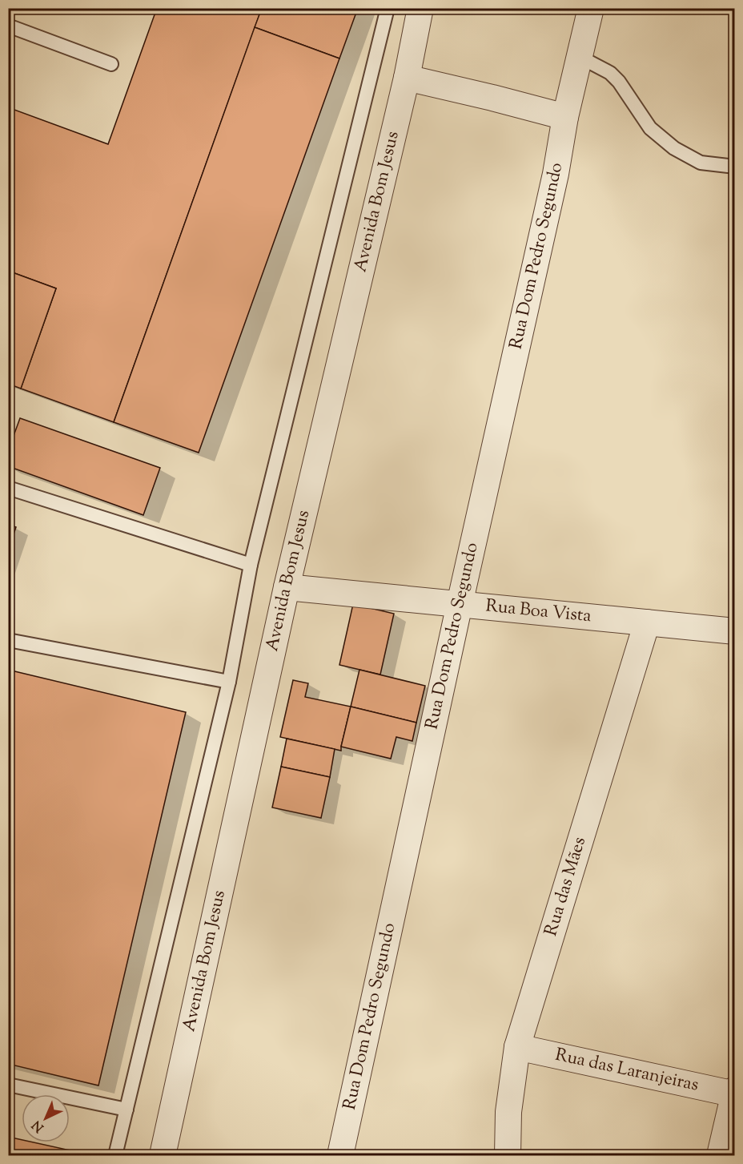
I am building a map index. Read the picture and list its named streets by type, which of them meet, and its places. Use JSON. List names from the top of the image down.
{
  "streets": {
    "street": [
      "Avenida Bom Jesus",
      "Rua Dom Pedro Segundo",
      "Rua Boa Vista",
      "Rua das Mães",
      "Rua das Laranjeiras"
    ]
  },
  "crossings": [
    ["Avenida Bom Jesus", "Rua Boa Vista"],
    ["Rua Dom Pedro Segundo", "Rua Boa Vista"],
    ["Rua Boa Vista", "Rua das Mães"],
    ["Rua das Mães", "Rua das Laranjeiras"]
  ],
  "north": "bottom left"
}
